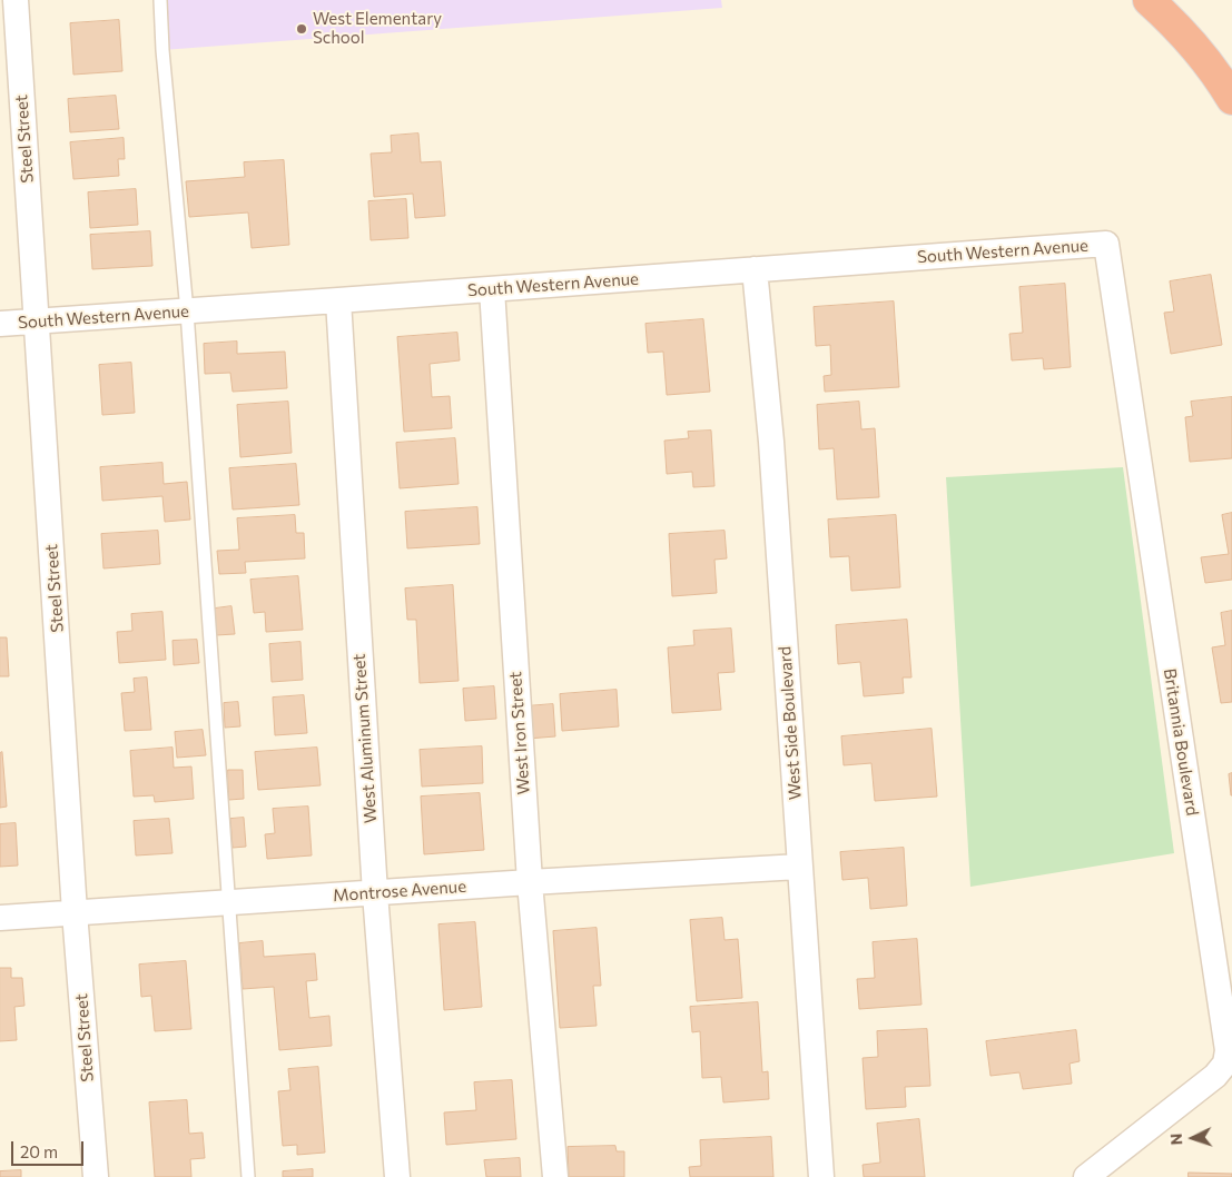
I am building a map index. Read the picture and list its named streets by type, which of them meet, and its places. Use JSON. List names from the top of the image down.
{
  "streets": {
    "street": [
      "Steel Street",
      "South Western Avenue",
      "West Side Boulevard",
      "West Iron Street",
      "West Aluminum Street",
      "Britannia Boulevard",
      "Montrose Avenue"
    ]
  },
  "crossings": [
    ["Steel Street", "South Western Avenue"],
    ["Steel Street", "Montrose Avenue"],
    ["South Western Avenue", "West Side Boulevard"],
    ["South Western Avenue", "West Iron Street"],
    ["South Western Avenue", "West Aluminum Street"],
    ["South Western Avenue", "Britannia Boulevard"],
    ["West Side Boulevard", "Montrose Avenue"],
    ["West Iron Street", "Montrose Avenue"],
    ["West Aluminum Street", "Montrose Avenue"]
  ],
  "places": ["West Elementary School"],
  "scale_bar": "20 m",
  "north": "left"
}
